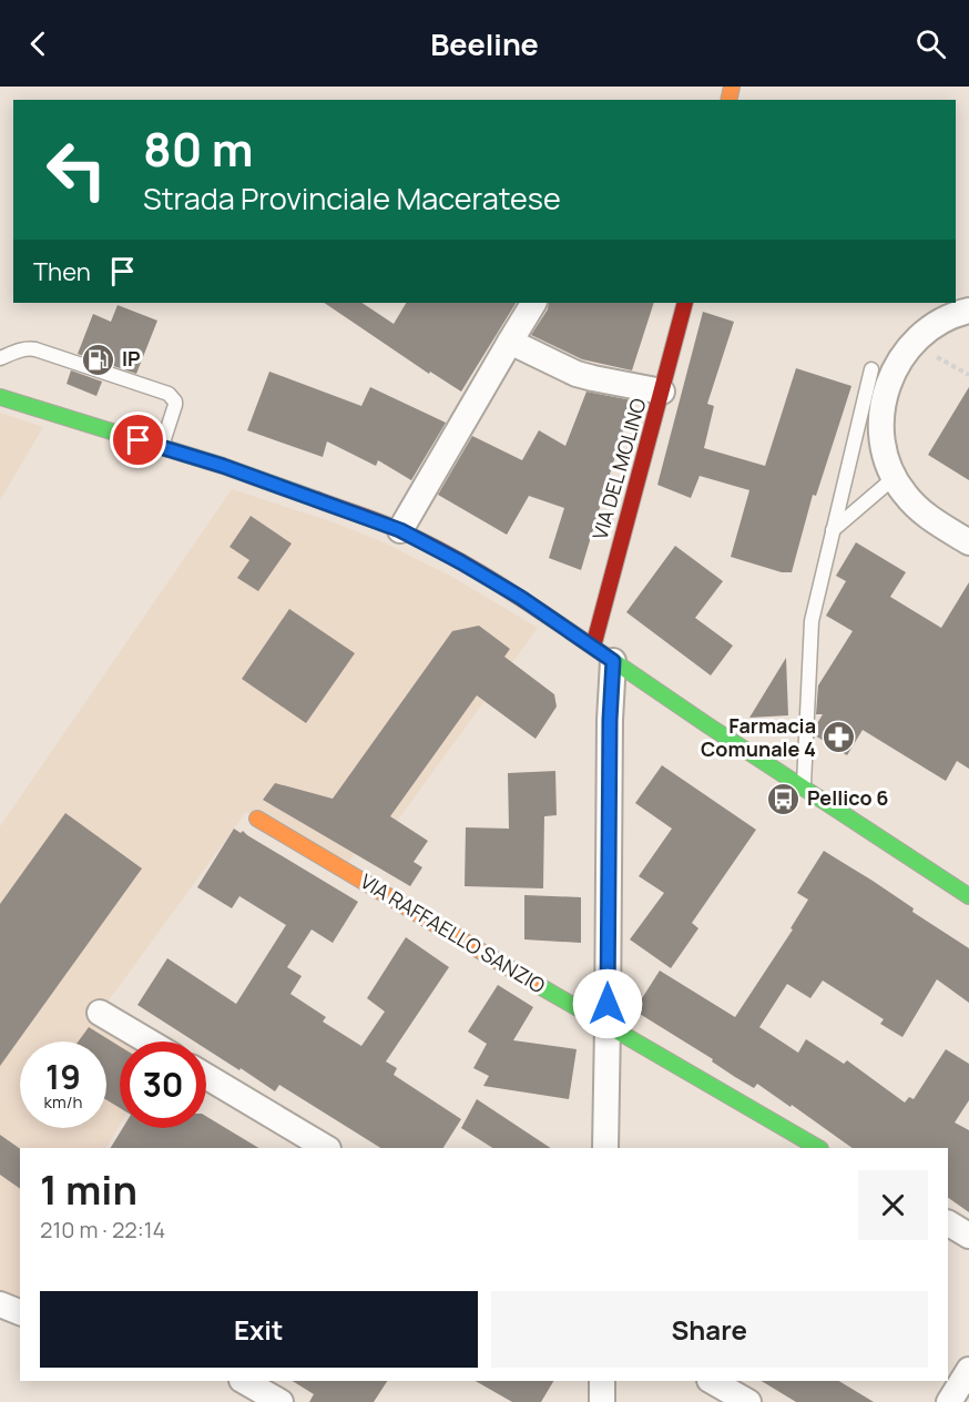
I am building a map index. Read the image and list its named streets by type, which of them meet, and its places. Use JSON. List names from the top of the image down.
{
  "streets": {
    "main road": ["VIA DEL MOLINO", "VIA RAFFAELLO SANZIO"]
  },
  "places": {
    "fuel station": ["IP"],
    "pharmacy": ["Farmacia Comunale 4"],
    "bus stop": ["Pellico 6"]
  },
  "page": {
    "header": "Beeline",
    "turn": ["80 m", "Strada Provinciale Maceratese"],
    "then": "Then",
    "speed": "19 km/h",
    "limit": "30",
    "heading": ["1 min", "210 m · 22:14"],
    "buttons": ["Exit", "Share"]
  }
}
